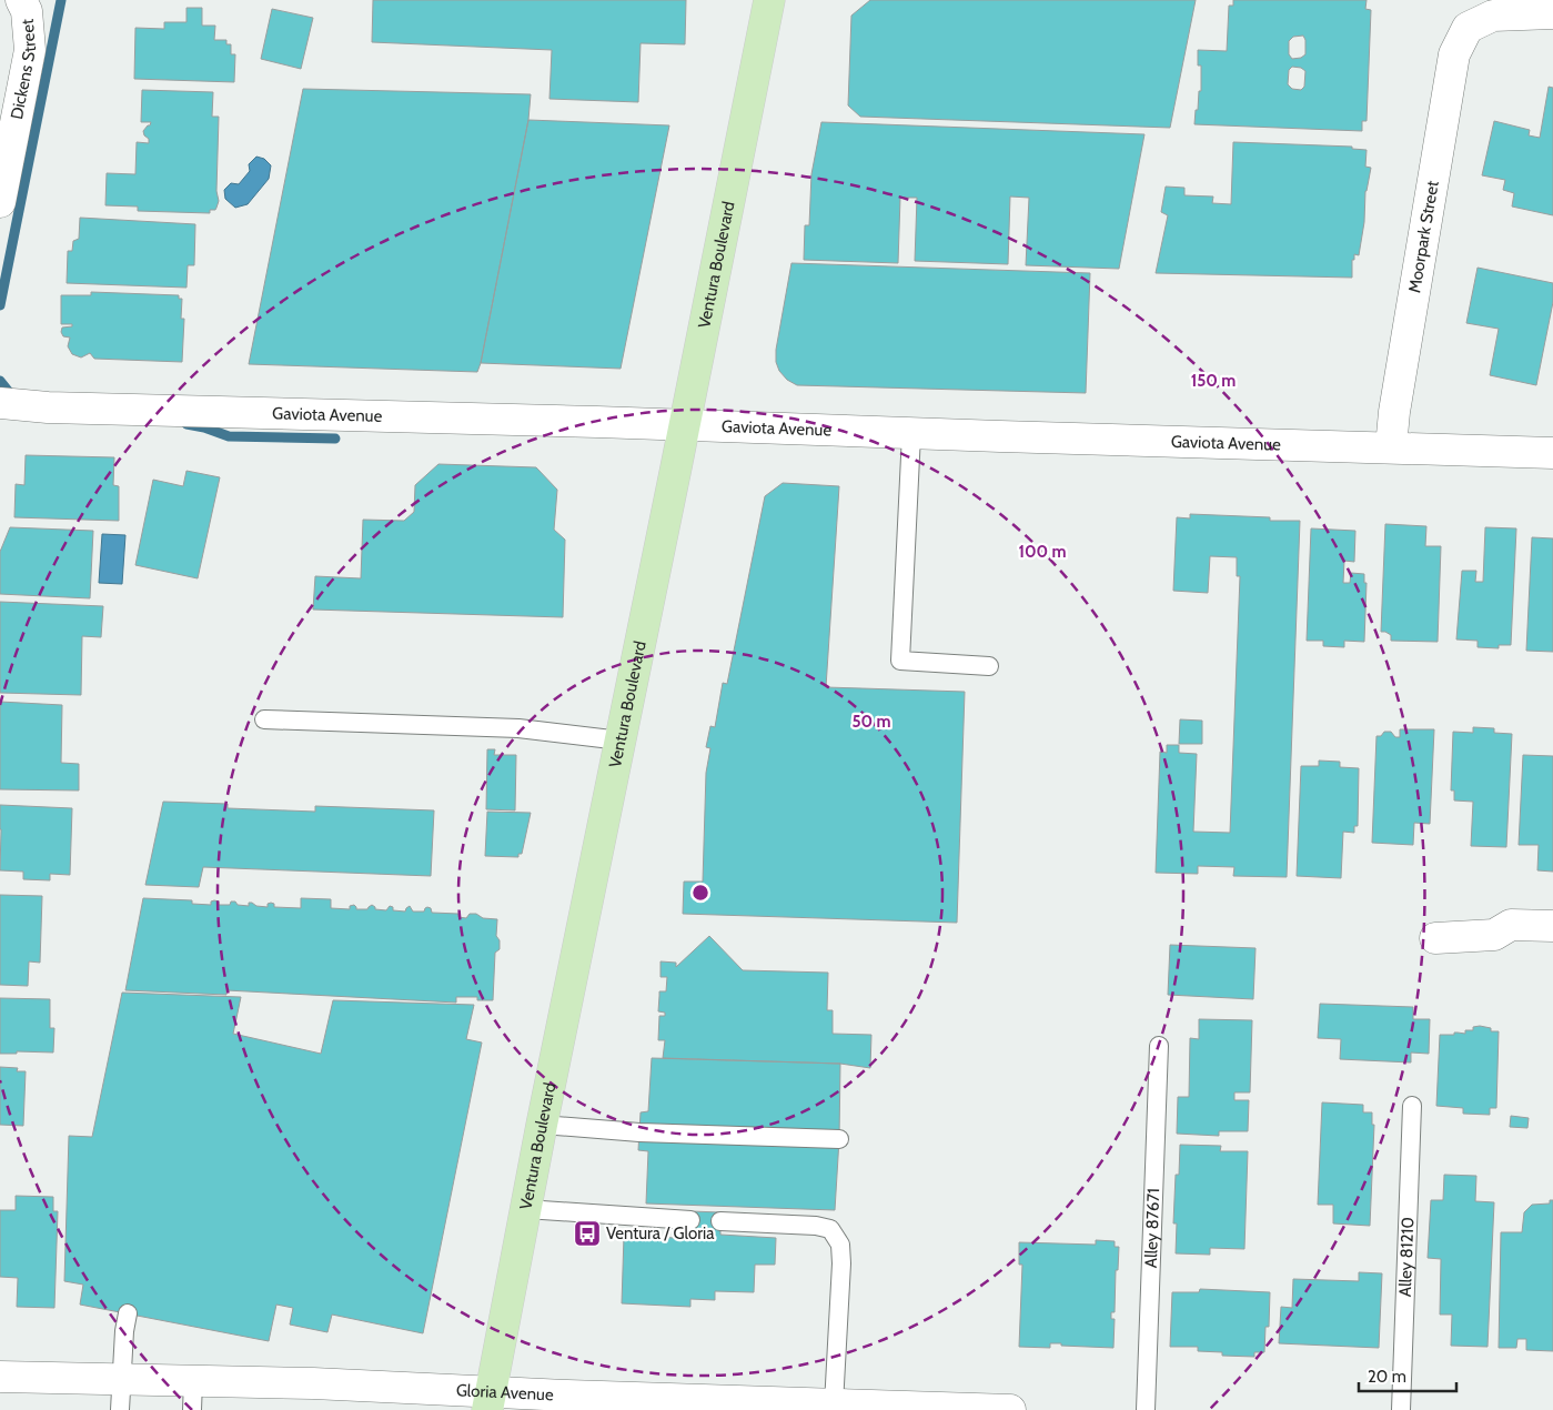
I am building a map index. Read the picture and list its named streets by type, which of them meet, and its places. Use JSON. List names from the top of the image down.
{
  "streets": {
    "main road": ["Ventura Boulevard"],
    "street": [
      "Dickens Street",
      "Moorpark Street",
      "Gaviota Avenue",
      "Gloria Avenue"
    ],
    "lane": ["Alley 87671", "Alley 81210"]
  },
  "crossings": [
    ["Moorpark Street", "Gaviota Avenue"],
    ["Ventura Boulevard", "Gaviota Avenue"],
    ["Ventura Boulevard", "Gloria Avenue"]
  ],
  "places": {
    "bus stop": ["Ventura / Gloria"]
  },
  "scale_bar": "20 m",
  "rings": ["150 m", "100 m", "50 m"]
}
